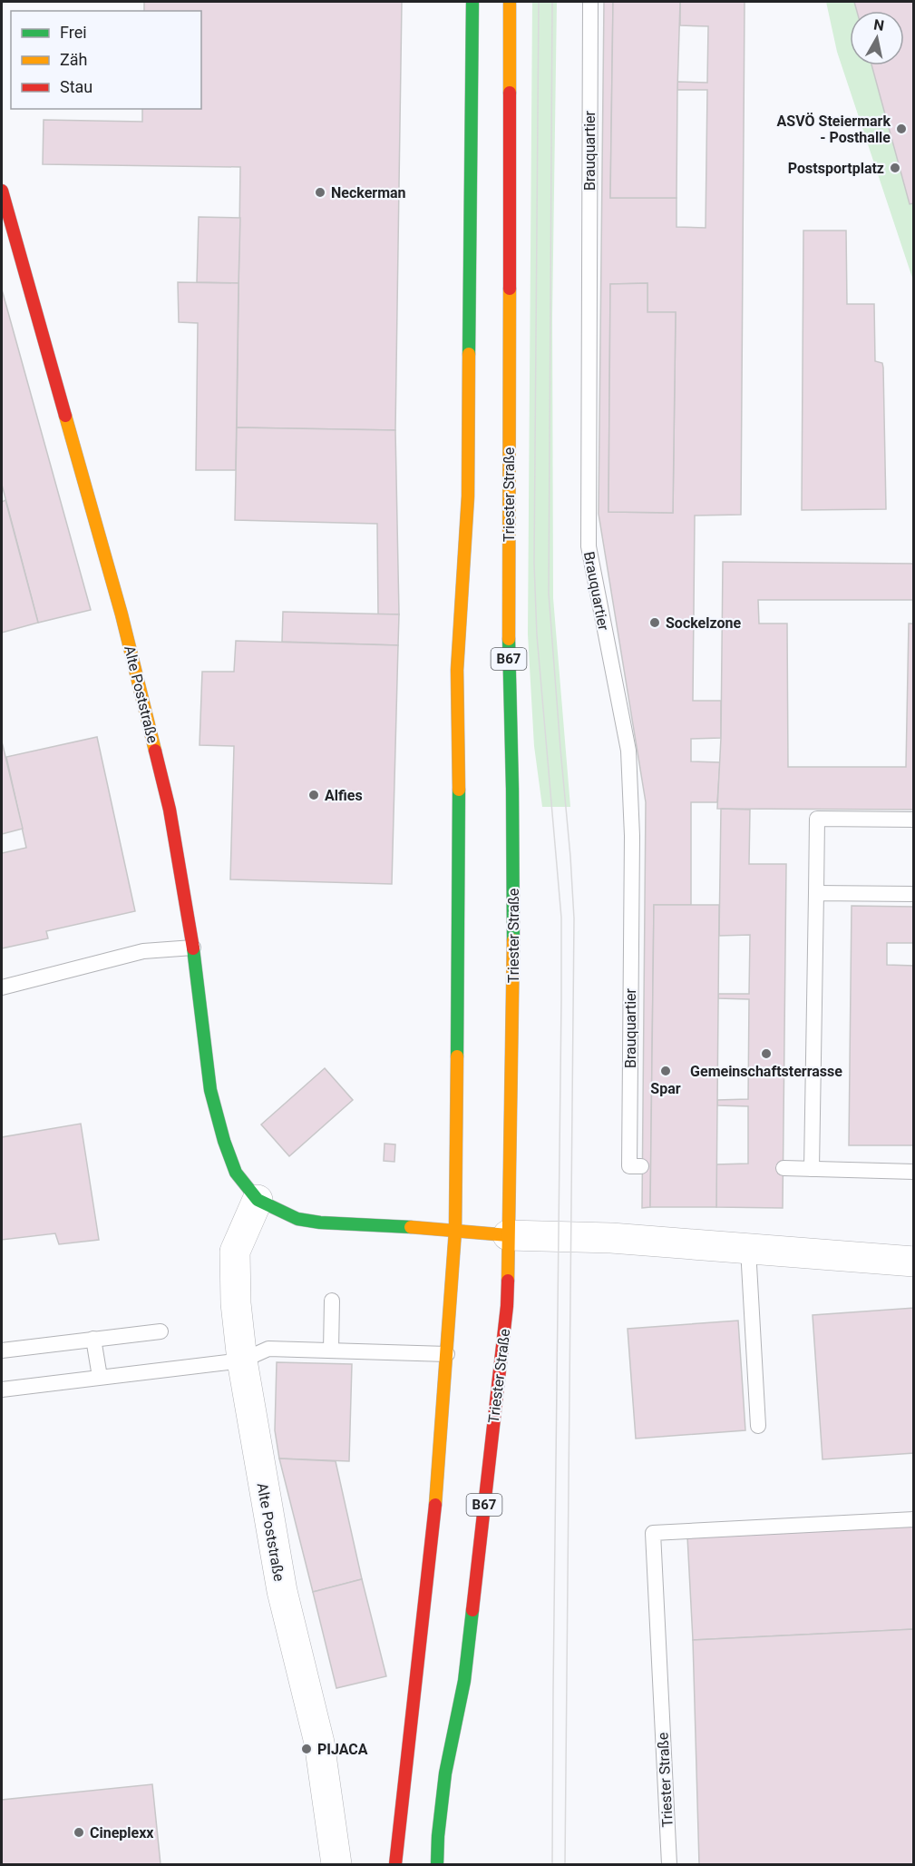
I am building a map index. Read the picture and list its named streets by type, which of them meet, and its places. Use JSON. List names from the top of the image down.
{
  "streets": {
    "main road": ["Triester Straße", "B67", "Alte Poststraße"],
    "lane": ["Brauquartier"]
  },
  "crossings": [
    ["Triester Straße", "Alte Poststraße"]
  ],
  "places": [
    "ASVÖ Steiermark - Posthalle",
    "Postsportplatz",
    "Neckerman",
    "Sockelzone",
    "Alfies",
    "Gemeinschaftsterrasse",
    "Spar",
    "PIJACA",
    "Cineplexx"
  ],
  "legend": ["Frei", "Zäh", "Stau"],
  "north": "top"
}
